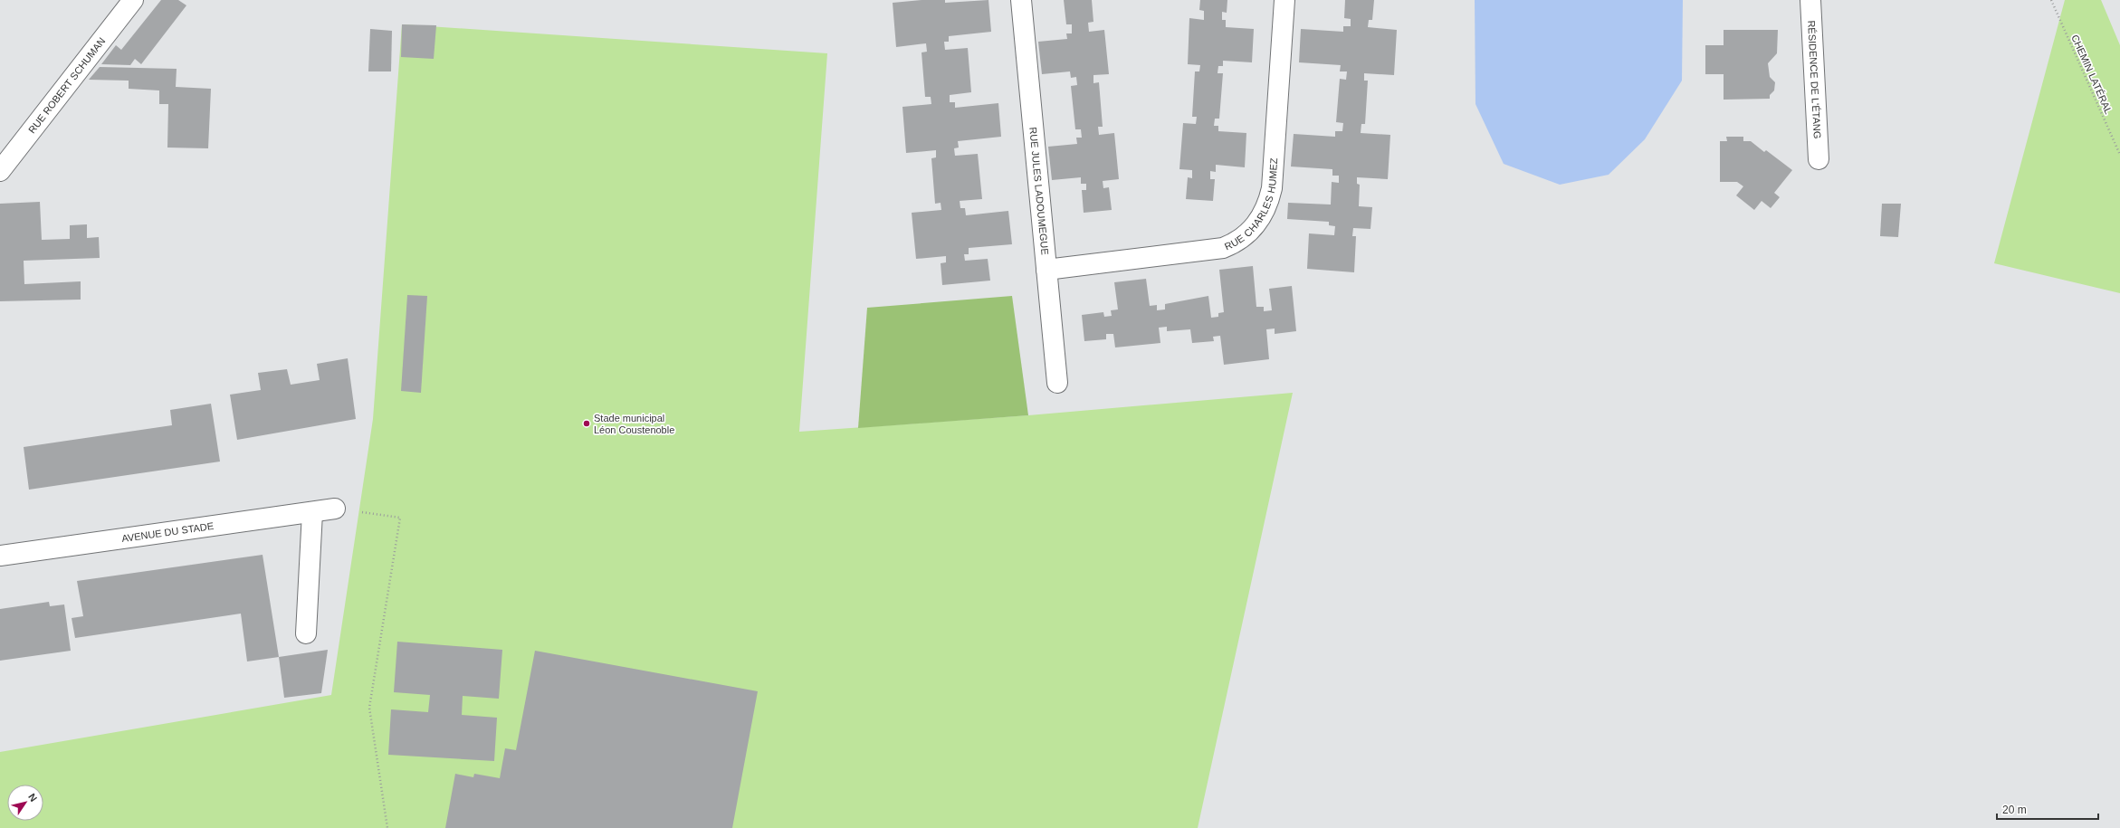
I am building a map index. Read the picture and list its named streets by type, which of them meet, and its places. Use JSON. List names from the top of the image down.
{
  "streets": {
    "street": [
      "RÉSIDENCE DE L'ÉTANG",
      "RUE ROBERT SCHUMAN",
      "RUE JULES LADOUMEGUE",
      "RUE CHARLES HUMEZ",
      "AVENUE DU STADE"
    ],
    "path": ["CHEMIN LATÉRAL"]
  },
  "crossings": [
    ["RUE JULES LADOUMEGUE", "RUE CHARLES HUMEZ"]
  ],
  "places": ["Stade municipal Léon Coustenoble"],
  "scale_bar": "20 m",
  "north": "top right"
}
